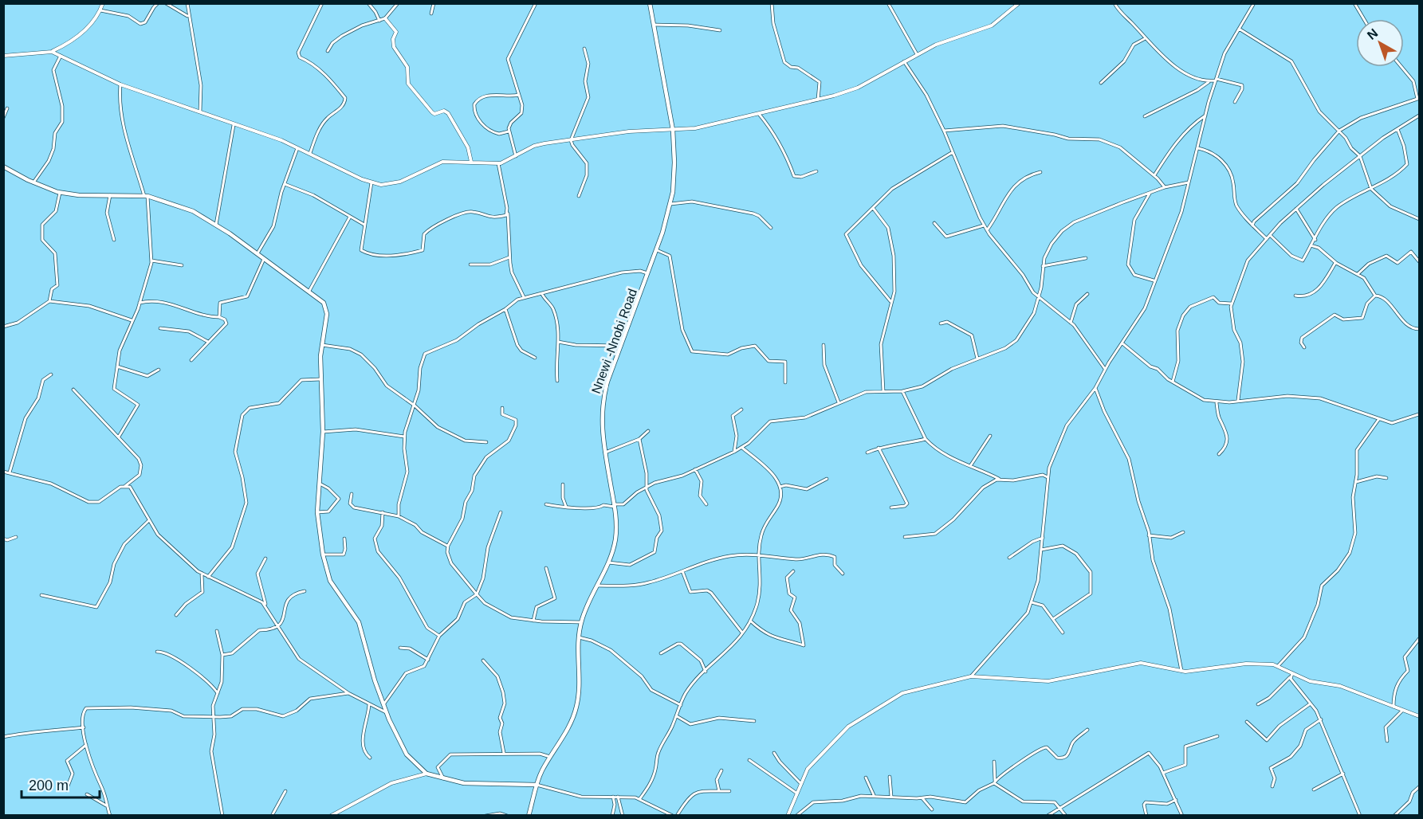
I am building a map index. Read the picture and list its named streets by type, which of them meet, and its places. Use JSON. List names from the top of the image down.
{
  "streets": {
    "main road": ["Nnewi -Nnobi Road"]
  },
  "scale_bar": "200 m",
  "north": "top left"
}
